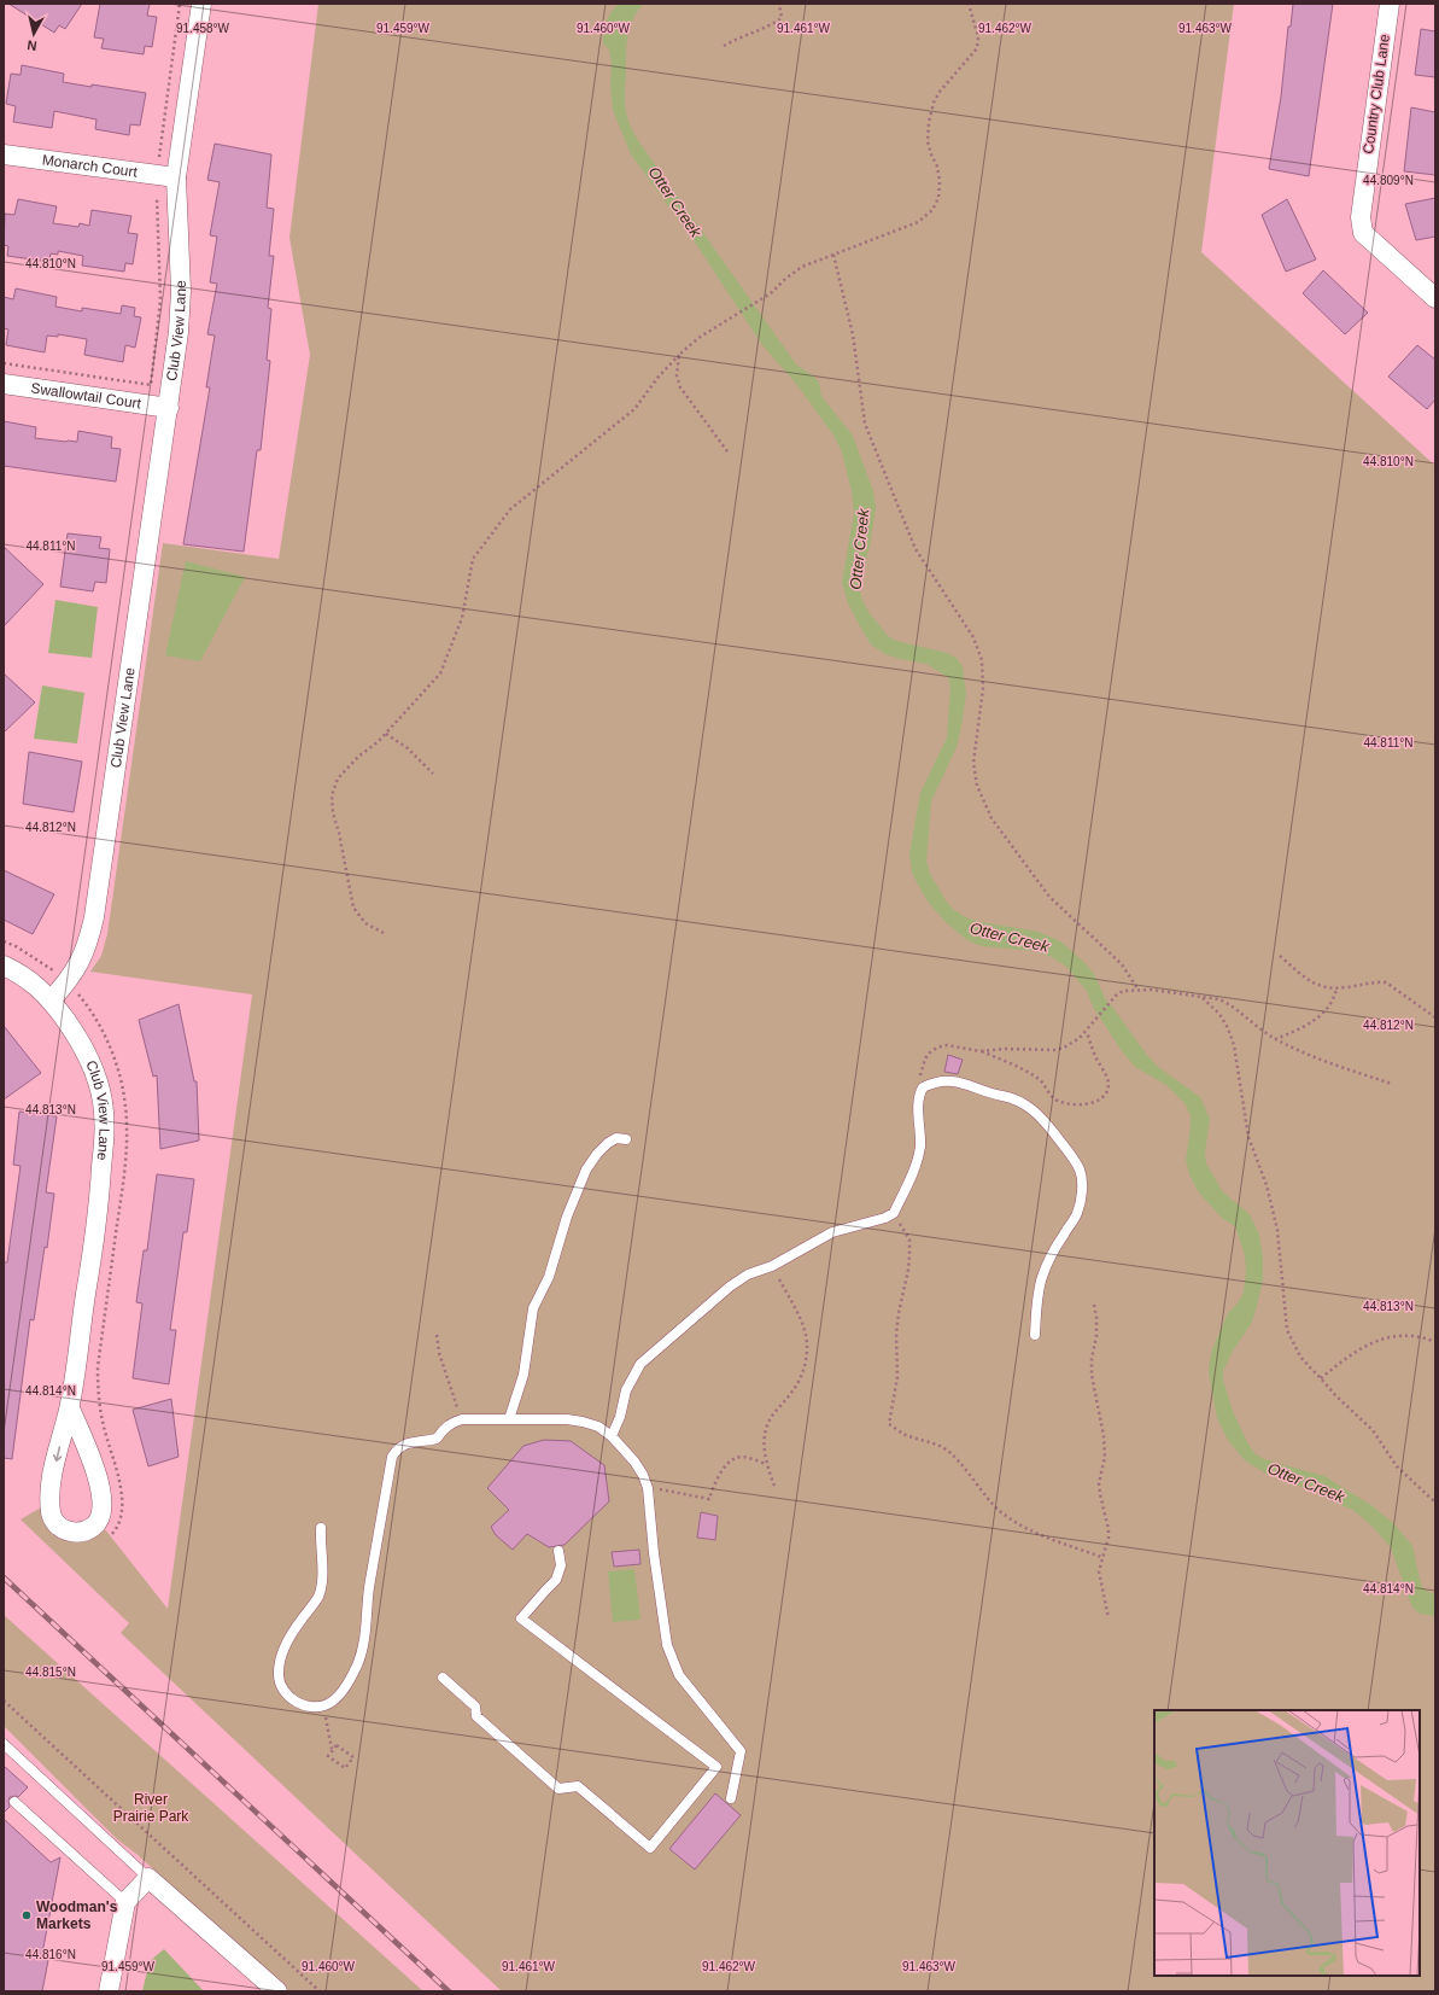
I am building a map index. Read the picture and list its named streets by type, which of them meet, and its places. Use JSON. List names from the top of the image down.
{
  "streets": {
    "street": [
      "Country Club Lane",
      "Monarch Court",
      "Club View Lane",
      "Swallowtail Court"
    ]
  },
  "crossings": [
    ["Monarch Court", "Club View Lane"],
    ["Club View Lane", "Swallowtail Court"]
  ],
  "water": ["Otter Creek"],
  "parks": ["River Prairie Park"],
  "places": ["Woodman's Markets"],
  "north": "bottom",
  "coordinates": [
    "91.458°W",
    "91.459°W",
    "91.460°W",
    "91.461°W",
    "91.462°W",
    "91.463°W",
    "44.809°N",
    "44.810°N",
    "44.811°N",
    "44.812°N",
    "44.813°N",
    "44.814°N",
    "44.815°N",
    "44.816°N"
  ]
}
